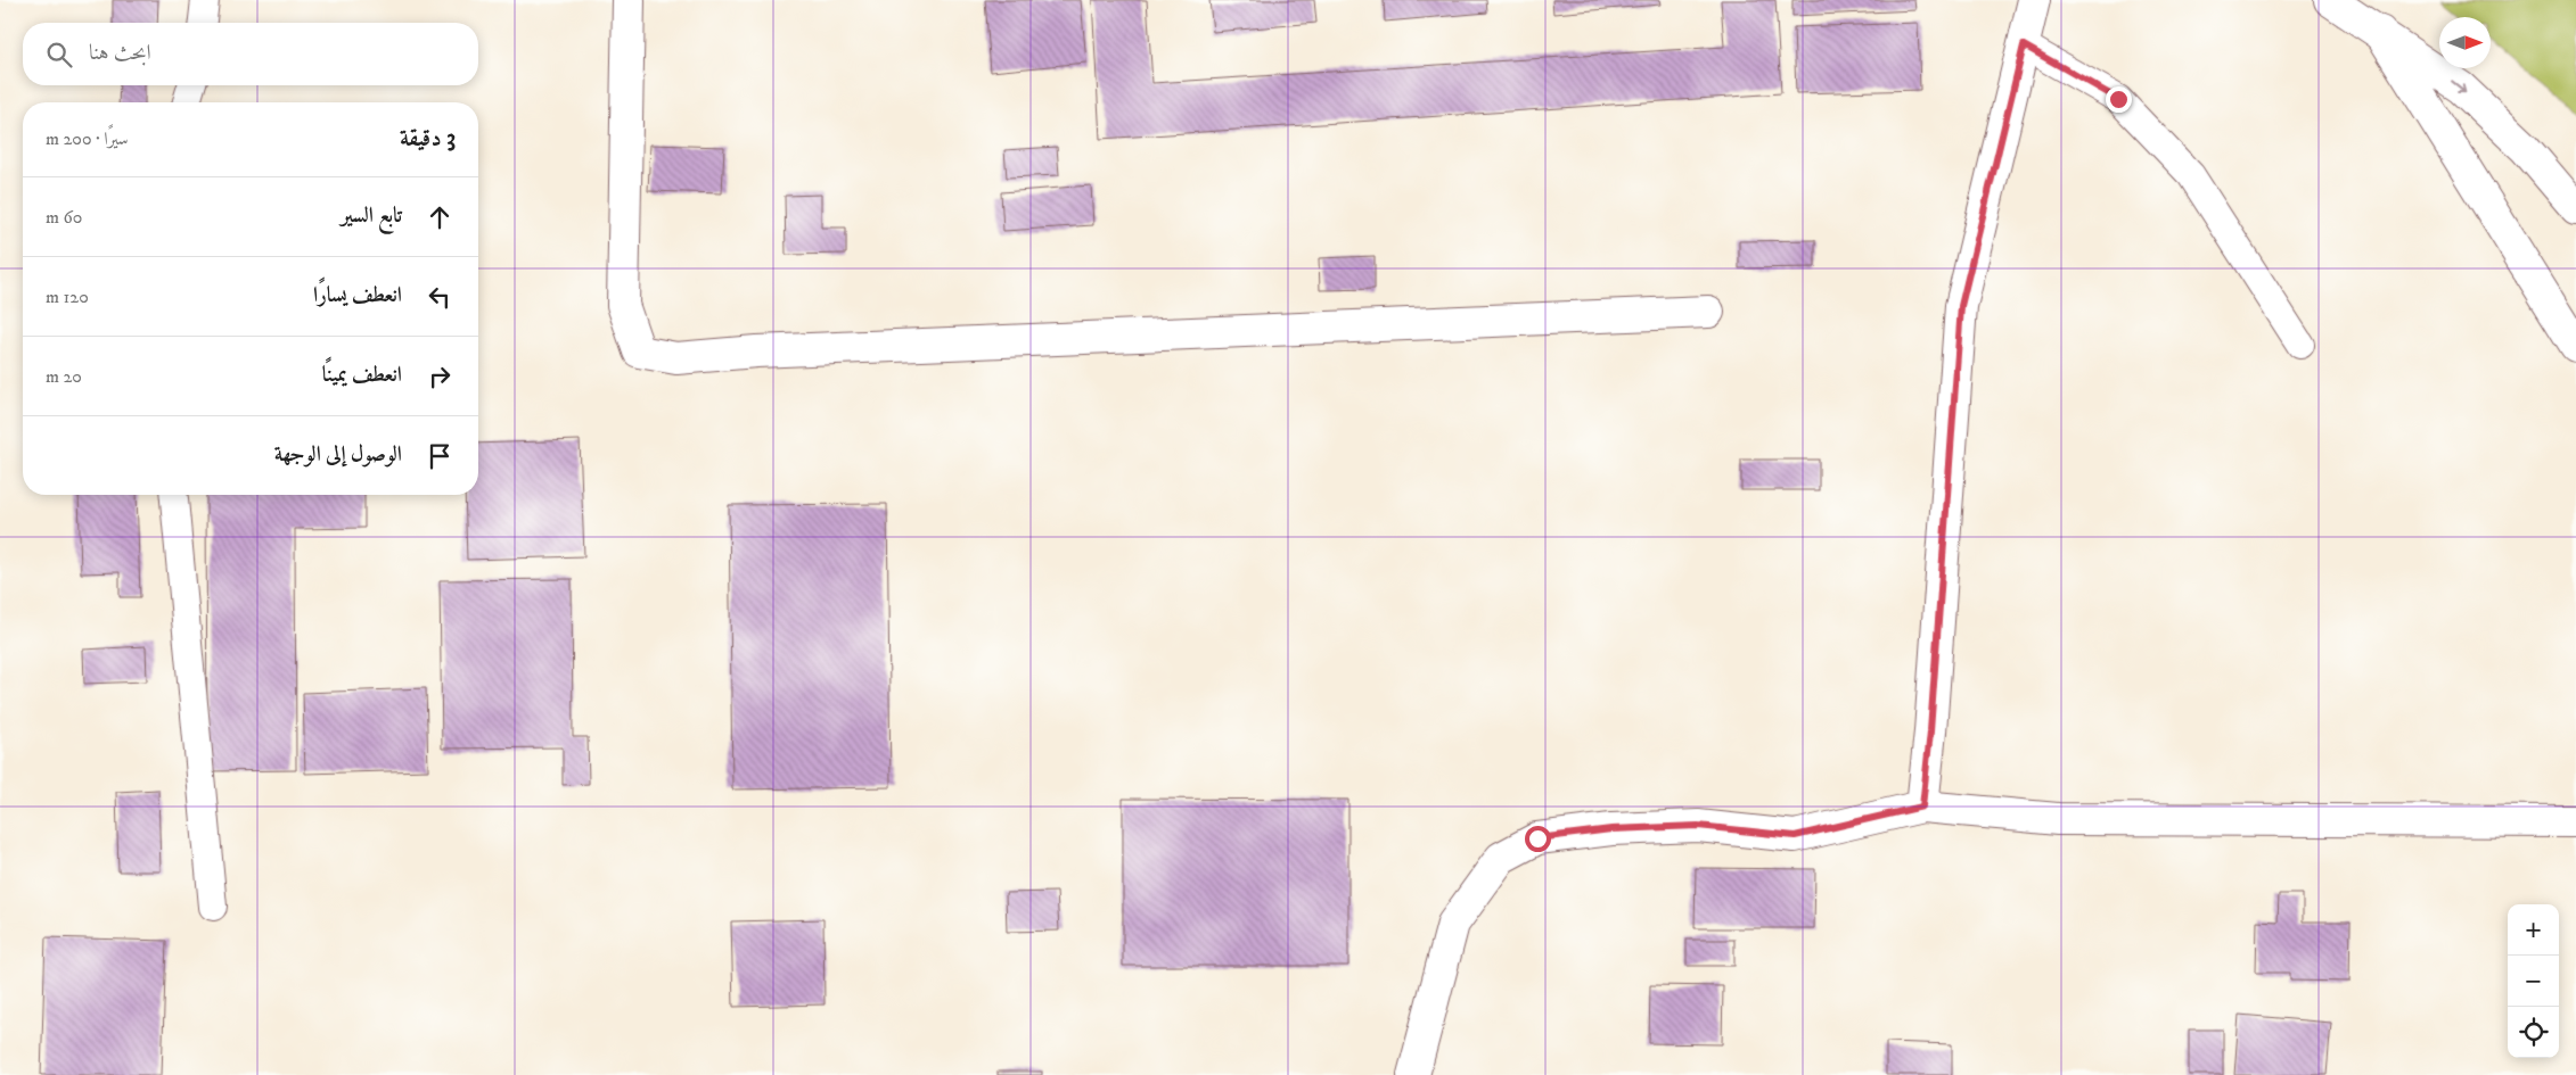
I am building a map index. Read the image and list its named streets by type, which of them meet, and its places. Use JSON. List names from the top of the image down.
{
  "north": "right",
  "page": {
    "search": "ابحث هنا",
    "heading": ["3 دقيقة", "سيرًا · 200 m"],
    "list": [
      ["تابع السير", "60 m"],
      ["انعطف يسارًا", "120 m"],
      ["انعطف يمينًا", "20 m"],
      "الوصول إلى الوجهة"
    ],
    "map_buttons": ["+", "−"]
  }
}
